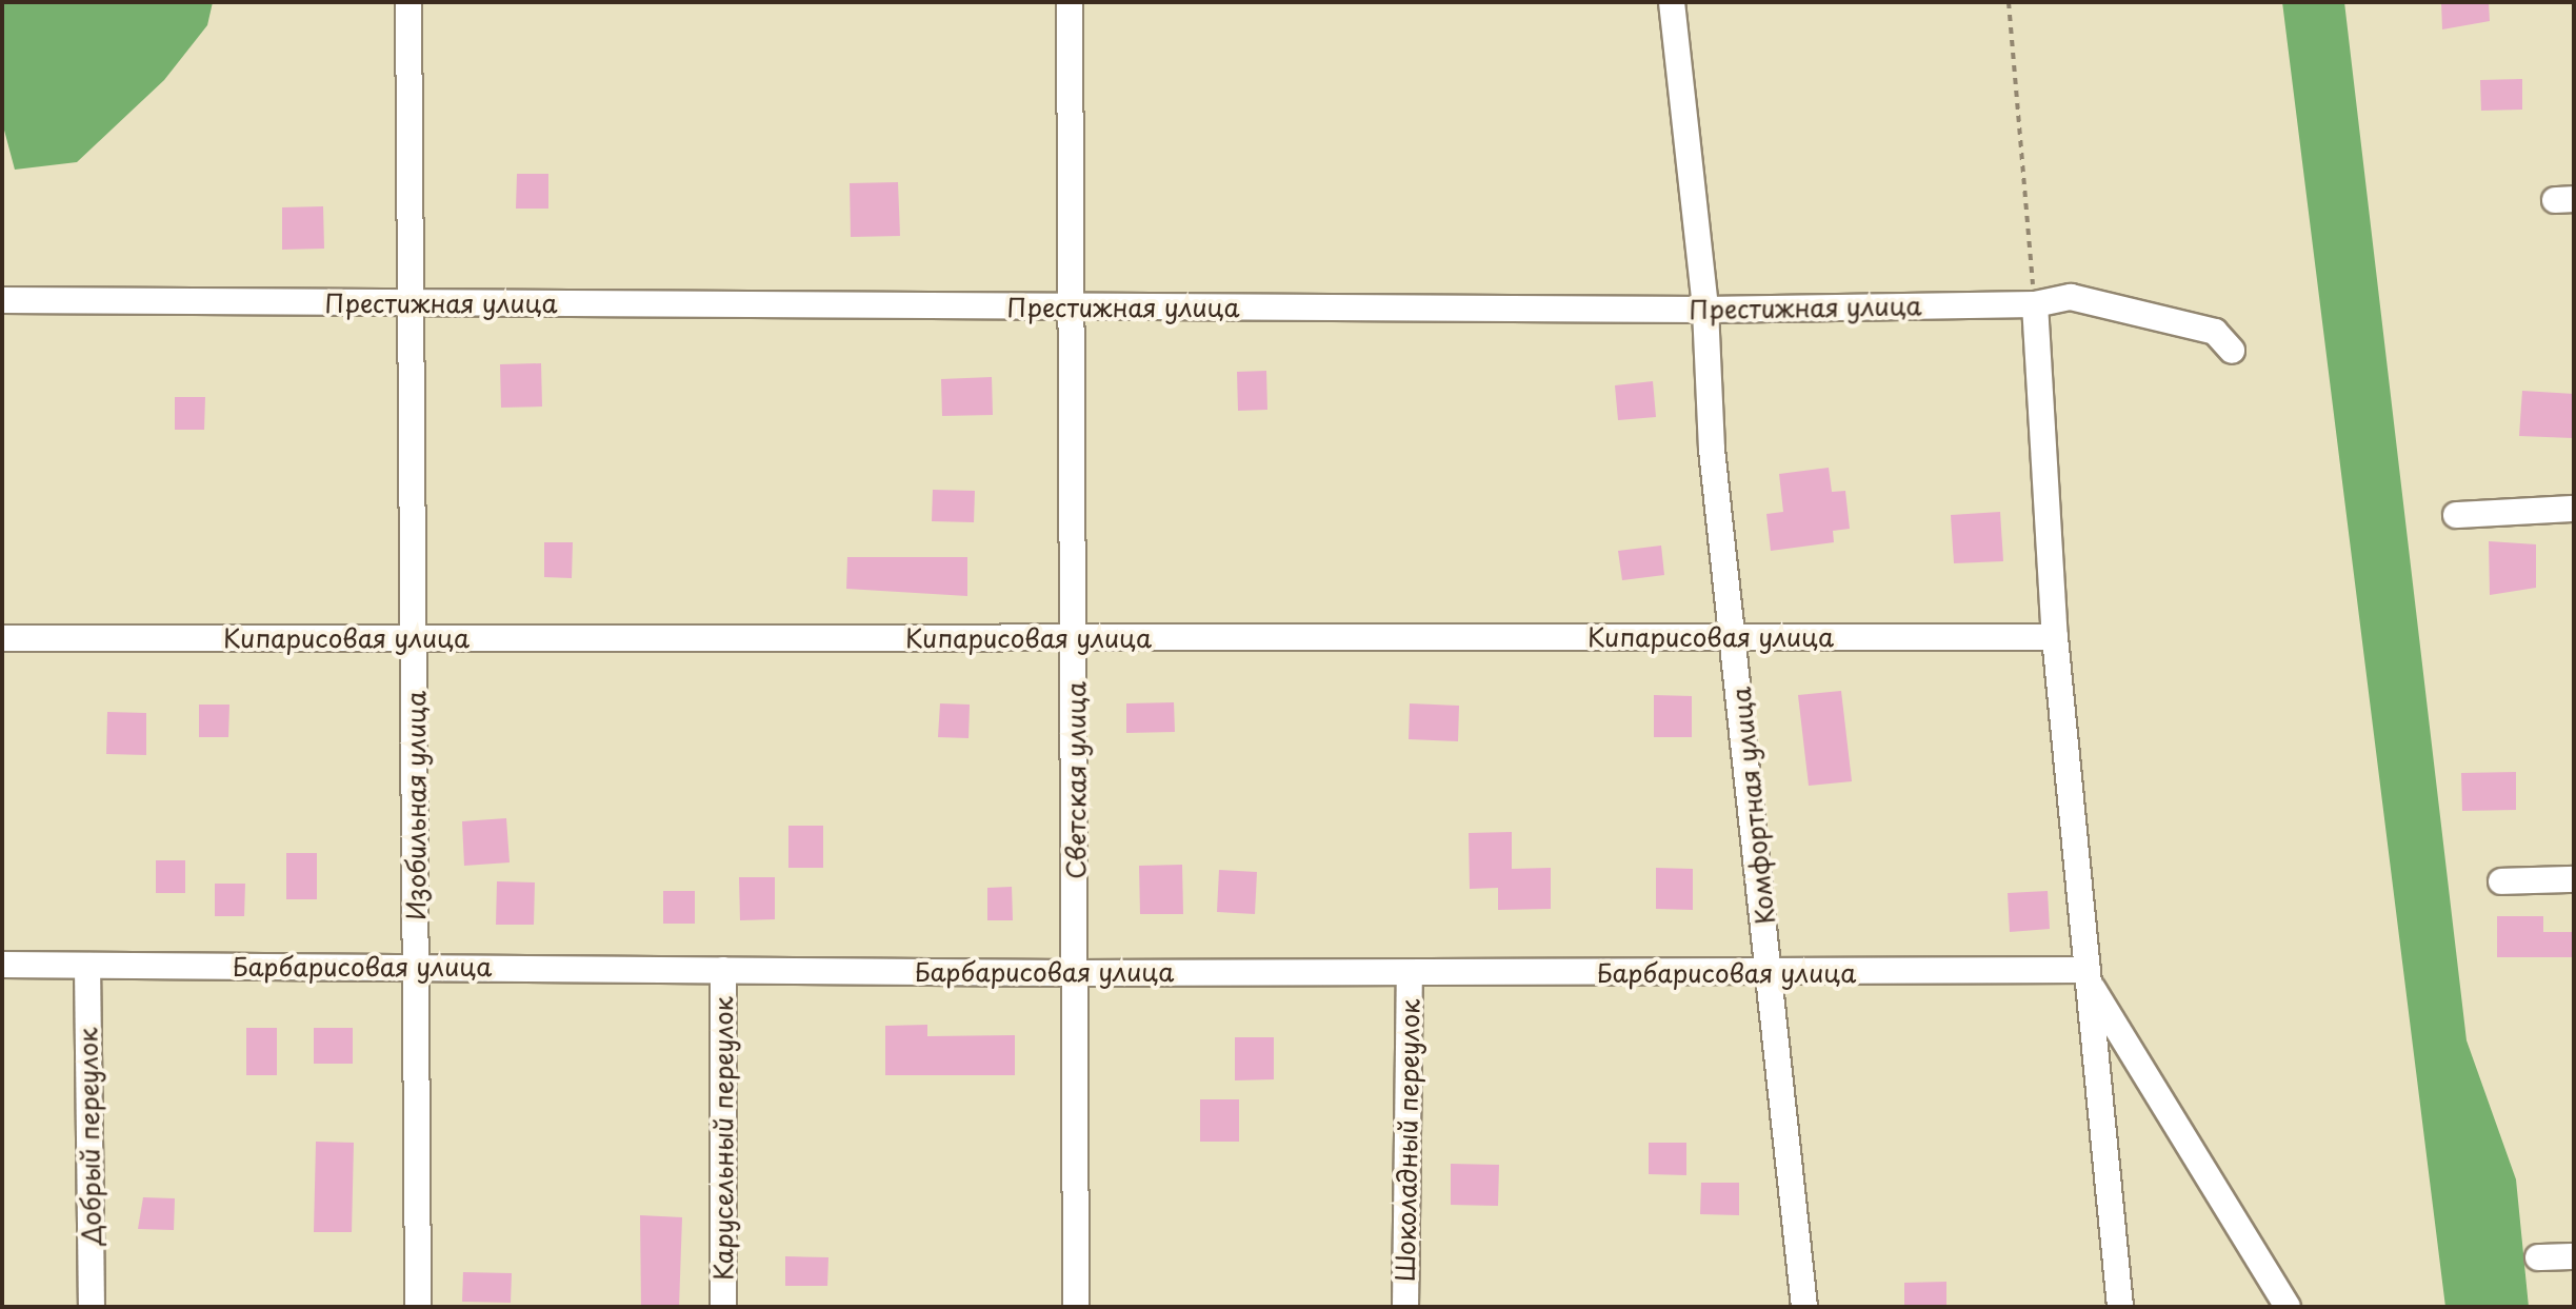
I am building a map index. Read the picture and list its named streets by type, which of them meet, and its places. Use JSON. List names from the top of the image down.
{
  "streets": {
    "street": [
      "Престижная улица",
      "Кипарисовая улица",
      "Светская улица",
      "Изобильная улица",
      "Комфортная улица",
      "Барбарисовая улица",
      "Добрый переулок",
      "Карусельный переулок",
      "Шоколадный переулок"
    ]
  },
  "crossings": [
    ["Престижная улица", "Светская улица"],
    ["Престижная улица", "Изобильная улица"],
    ["Престижная улица", "Комфортная улица"],
    ["Кипарисовая улица", "Светская улица"],
    ["Кипарисовая улица", "Изобильная улица"],
    ["Кипарисовая улица", "Комфортная улица"],
    ["Светская улица", "Барбарисовая улица"],
    ["Изобильная улица", "Барбарисовая улица"],
    ["Комфортная улица", "Барбарисовая улица"],
    ["Барбарисовая улица", "Добрый переулок"],
    ["Барбарисовая улица", "Карусельный переулок"],
    ["Барбарисовая улица", "Шоколадный переулок"]
  ]
}
